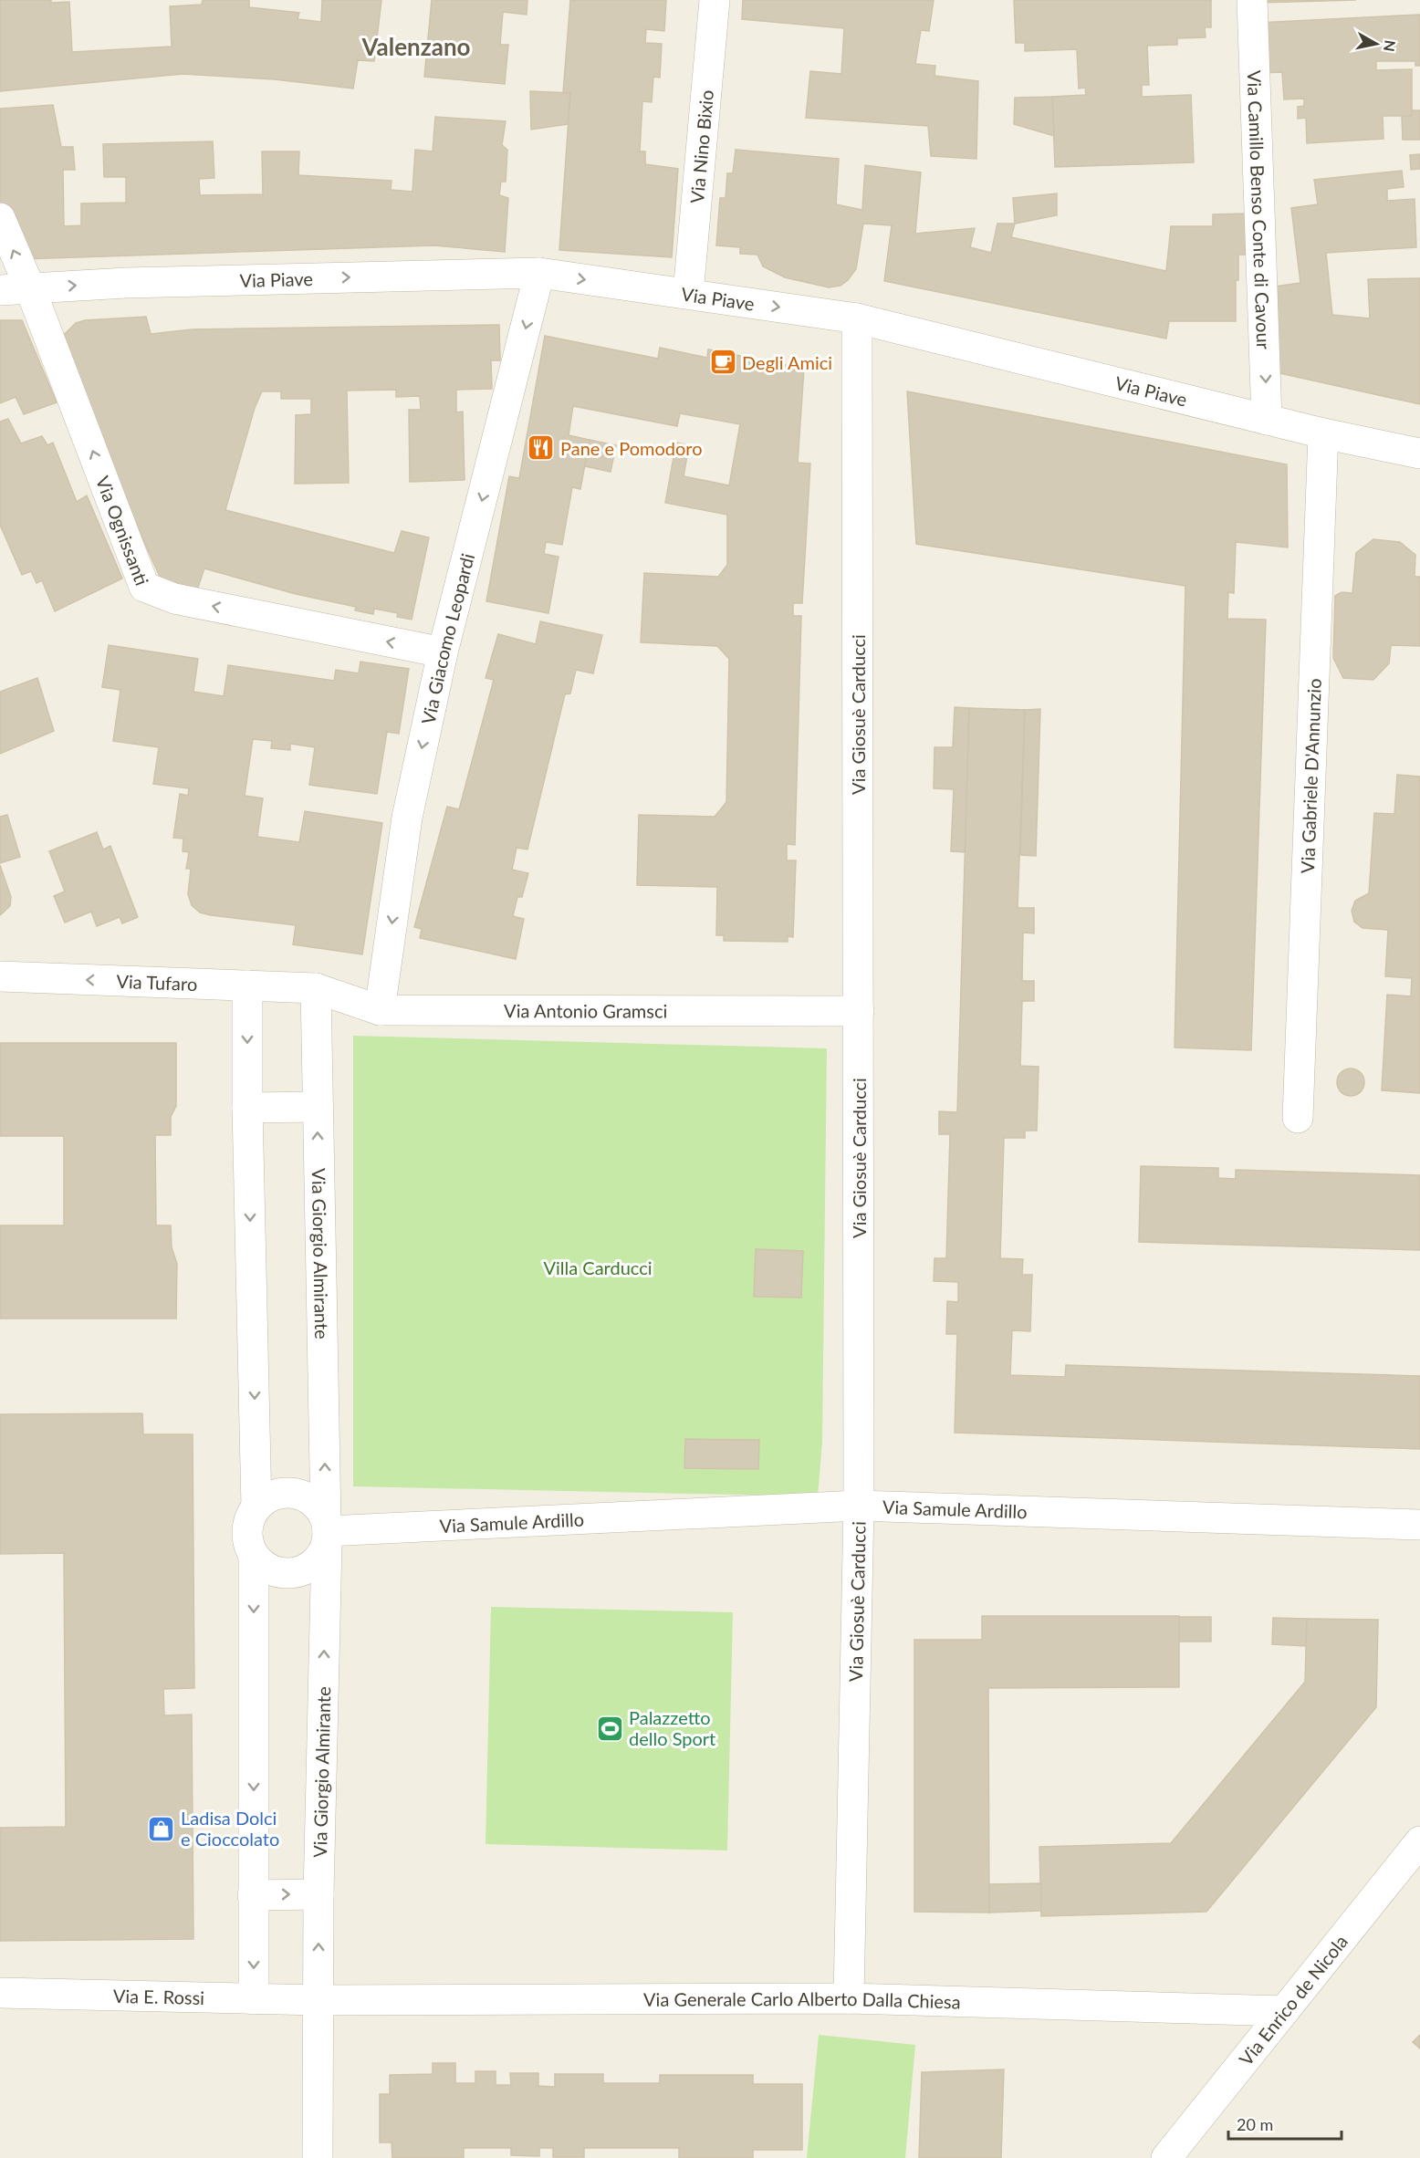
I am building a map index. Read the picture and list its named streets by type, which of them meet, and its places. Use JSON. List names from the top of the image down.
{
  "streets": {
    "street": [
      "Via Nino Bixio",
      "Via Camillo Benso Conte di Cavour",
      "Via Piave",
      "Via Ognissanti",
      "Via Giacomo Leopardi",
      "Via Giosuè Carducci",
      "Via Gabriele D'Annunzio",
      "Via Tufaro",
      "Via Antonio Gramsci",
      "Via Giorgio Almirante",
      "Via Samule Ardillo",
      "Via E. Rossi",
      "Via Enrico de Nicola",
      "Via Generale Carlo Alberto Dalla Chiesa"
    ]
  },
  "crossings": [
    ["Via Nino Bixio", "Via Piave"],
    ["Via Camillo Benso Conte di Cavour", "Via Piave"],
    ["Via Piave", "Via Ognissanti"],
    ["Via Piave", "Via Giacomo Leopardi"],
    ["Via Piave", "Via Giosuè Carducci"],
    ["Via Piave", "Via Gabriele D'Annunzio"],
    ["Via Ognissanti", "Via Giacomo Leopardi"],
    ["Via Giacomo Leopardi", "Via Antonio Gramsci"],
    ["Via Giosuè Carducci", "Via Antonio Gramsci"],
    ["Via Giosuè Carducci", "Via Samule Ardillo"],
    ["Via Giosuè Carducci", "Via Generale Carlo Alberto Dalla Chiesa"],
    ["Via Tufaro", "Via Antonio Gramsci"],
    ["Via Tufaro", "Via Giorgio Almirante"],
    ["Via Antonio Gramsci", "Via Giorgio Almirante"],
    ["Via Giorgio Almirante", "Via Samule Ardillo"],
    ["Via Giorgio Almirante", "Via E. Rossi"],
    ["Via Giorgio Almirante", "Via Generale Carlo Alberto Dalla Chiesa"],
    ["Via E. Rossi", "Via Generale Carlo Alberto Dalla Chiesa"],
    ["Via Enrico de Nicola", "Via Generale Carlo Alberto Dalla Chiesa"]
  ],
  "one_way": [
    "Via Camillo Benso Conte di Cavour",
    "Via Piave",
    "Via Ognissanti",
    "Via Giacomo Leopardi",
    "Via Tufaro"
  ],
  "districts": ["Valenzano"],
  "parks": ["Villa Carducci"],
  "places": {
    "cafe": ["Degli Amici"],
    "restaurant": ["Pane e Pomodoro"],
    "sports": ["Palazzetto dello Sport"],
    "shop": ["Ladisa Dolci e Cioccolato"]
  },
  "scale_bar": "20 m",
  "north": "right"
}
